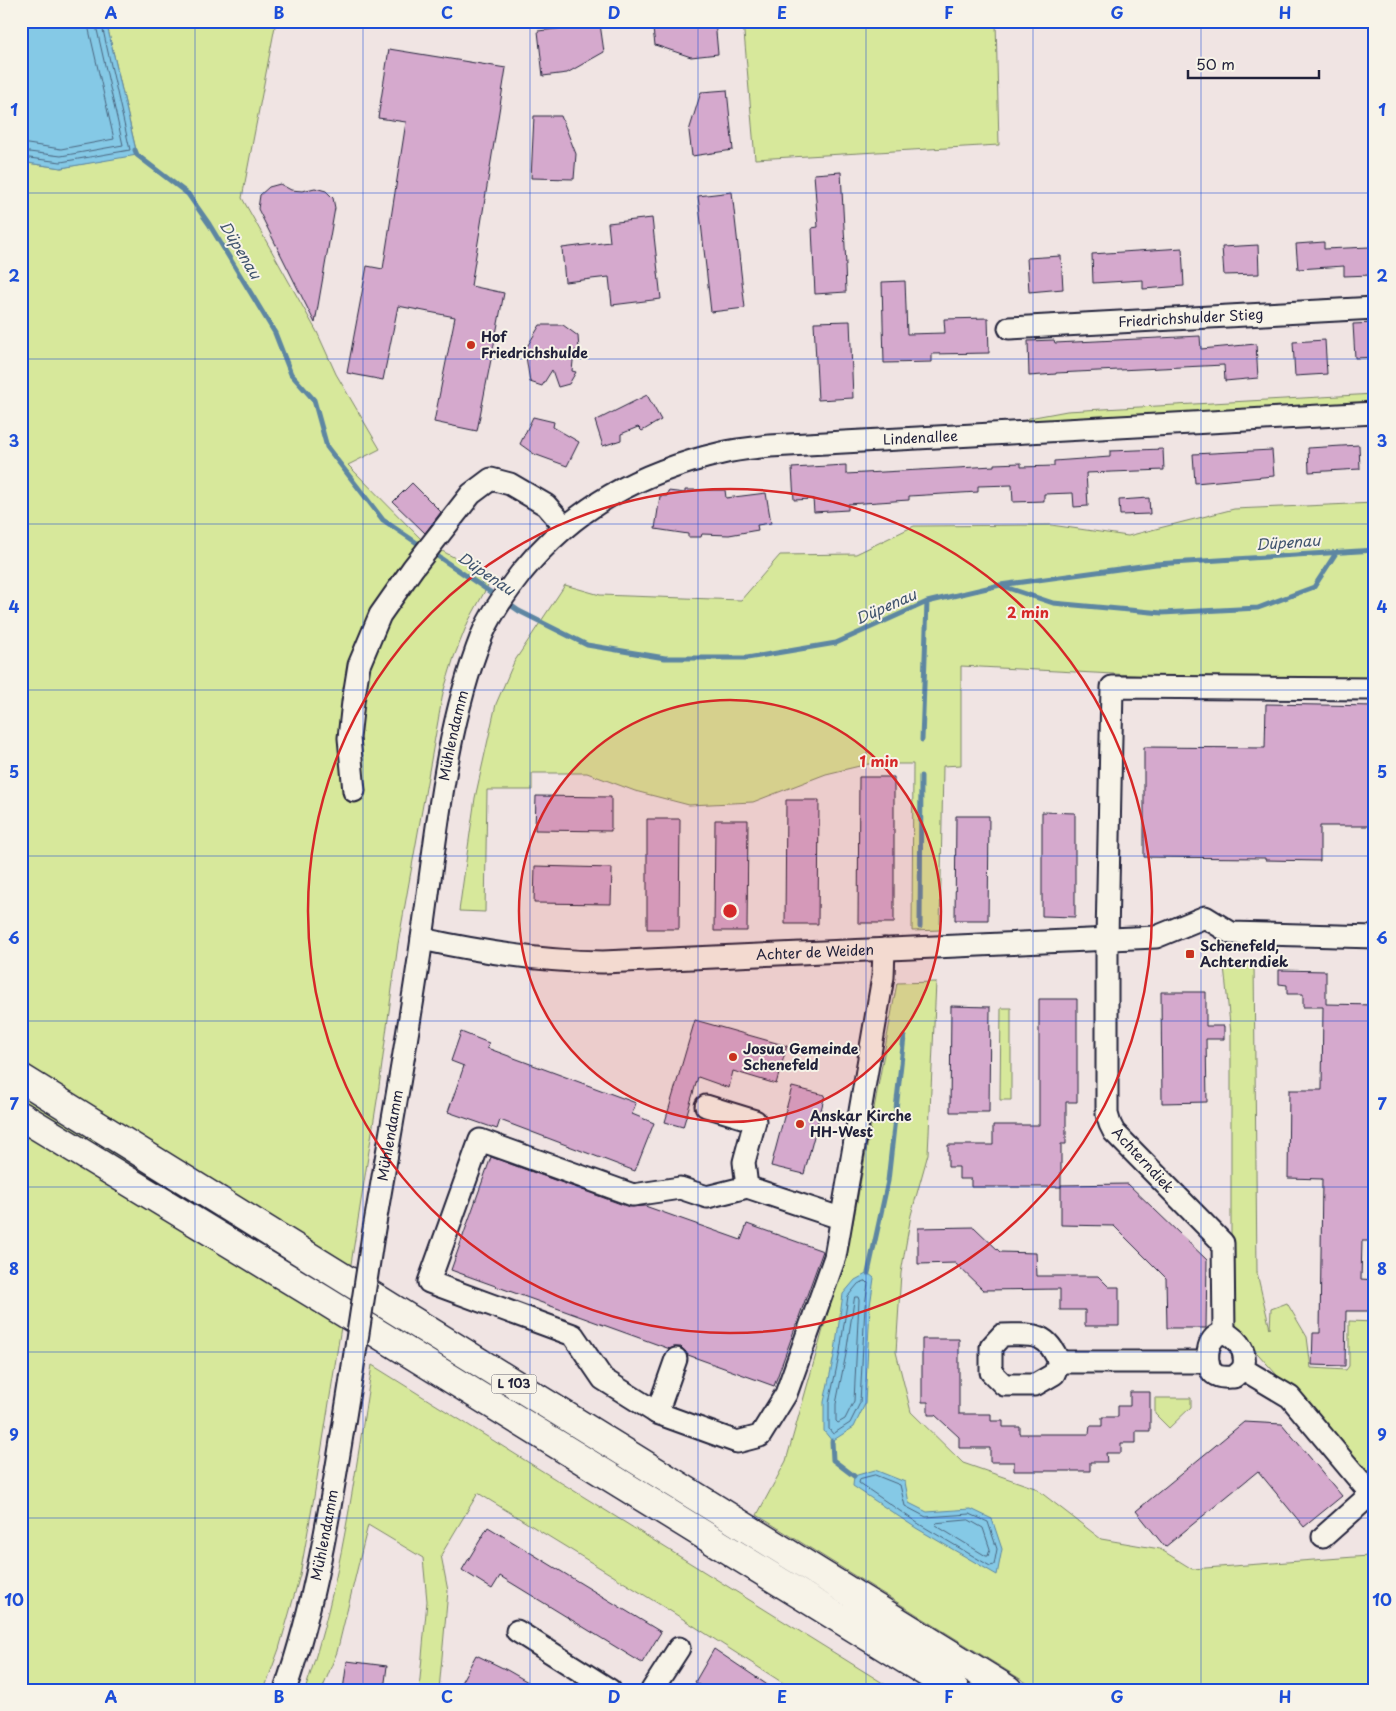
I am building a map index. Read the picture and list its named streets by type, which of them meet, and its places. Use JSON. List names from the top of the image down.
{
  "streets": {
    "highway": ["L 103"],
    "street": [
      "Friedrichshulder Stieg",
      "Lindenallee",
      "Mühlendamm",
      "Achter de Weiden",
      "Achterndiek"
    ]
  },
  "crossings": [
    ["Lindenallee", "Mühlendamm"],
    ["Mühlendamm", "Achter de Weiden"],
    ["Achter de Weiden", "Achterndiek"]
  ],
  "water": ["Düpenau"],
  "places": {
    "other": ["Hof Friedrichshulde", "Josua Gemeinde Schenefeld", "Anskar Kirche HH-West"],
    "transit": ["Schenefeld, Achterndiek"]
  },
  "scale_bar": "50 m",
  "grid": {
    "columns": [
      "A",
      "B",
      "C",
      "D",
      "E",
      "F",
      "G",
      "H"
    ],
    "rows": [
      "1",
      "2",
      "3",
      "4",
      "5",
      "6",
      "7",
      "8",
      "9",
      "10"
    ]
  },
  "rings": ["2 min", "1 min"]
}
